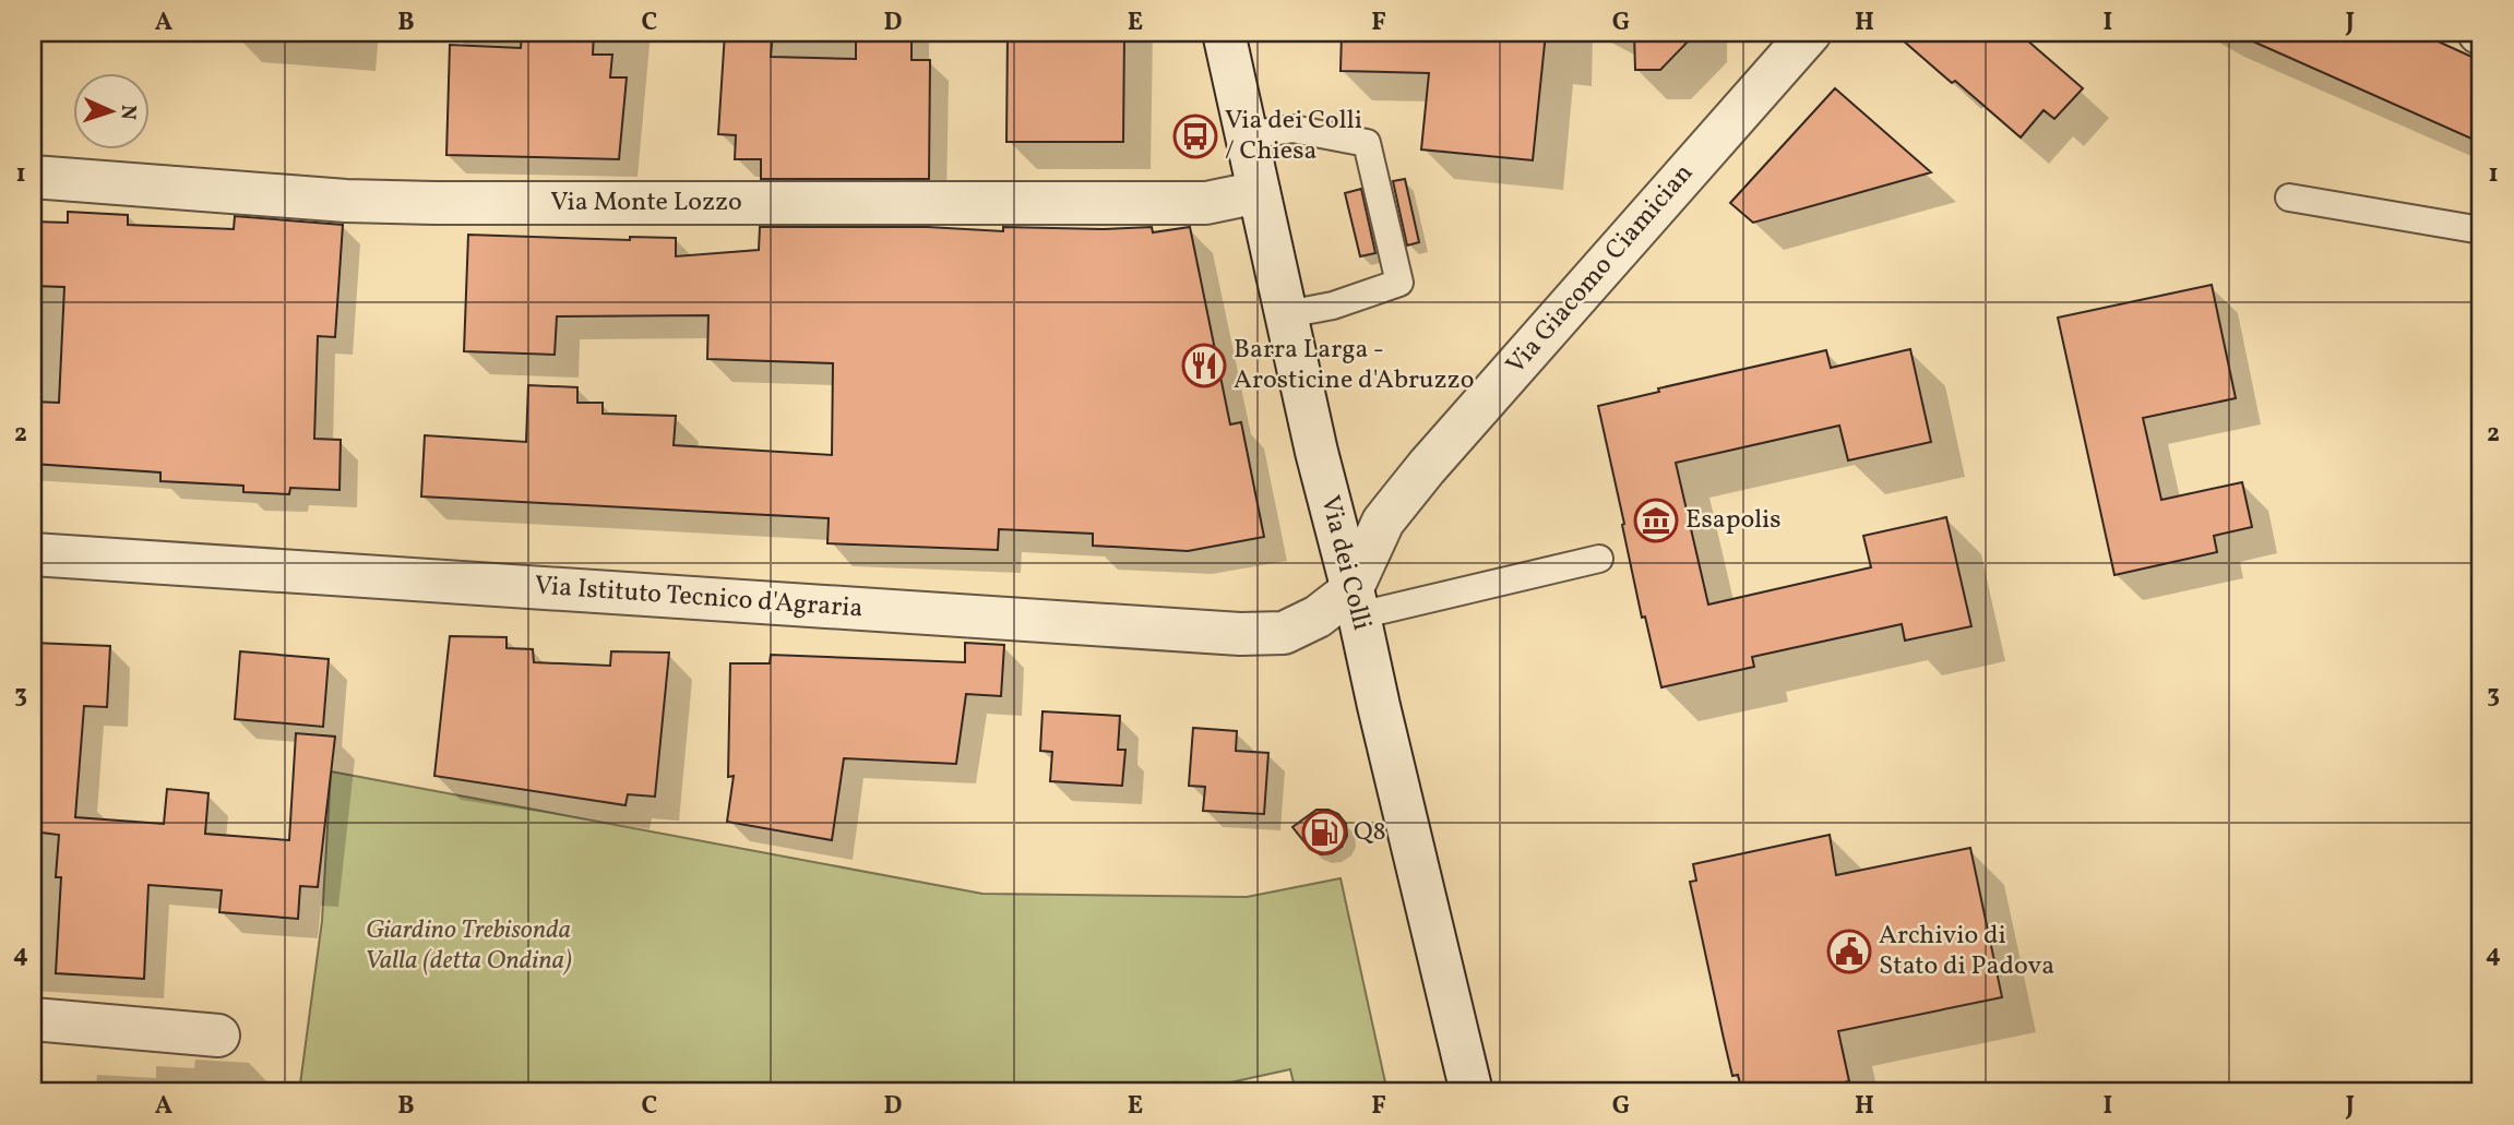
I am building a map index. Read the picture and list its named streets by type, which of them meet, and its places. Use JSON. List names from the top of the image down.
{
  "streets": {
    "street": [
      "Via Monte Lozzo",
      "Via Giacomo Ciamician",
      "Via dei Colli",
      "Via Istituto Tecnico d'Agraria"
    ]
  },
  "crossings": [
    ["Via Monte Lozzo", "Via dei Colli"],
    ["Via Giacomo Ciamician", "Via dei Colli"],
    ["Via Giacomo Ciamician", "Via Istituto Tecnico d'Agraria"],
    ["Via dei Colli", "Via Istituto Tecnico d'Agraria"]
  ],
  "parks": ["Giardino Trebisonda Valla (detta Ondina)"],
  "places": {
    "bus stop": ["Via dei Colli / Chiesa"],
    "restaurant": ["Barra Larga - Arosticine d'Abruzzo"],
    "museum": ["Esapolis"],
    "fuel station": ["Q8"],
    "public building": ["Archivio di Stato di Padova"]
  },
  "north": "right",
  "grid": {
    "columns": [
      "A",
      "B",
      "C",
      "D",
      "E",
      "F",
      "G",
      "H",
      "I",
      "J"
    ],
    "rows": [
      "1",
      "2",
      "3",
      "4"
    ]
  }
}
